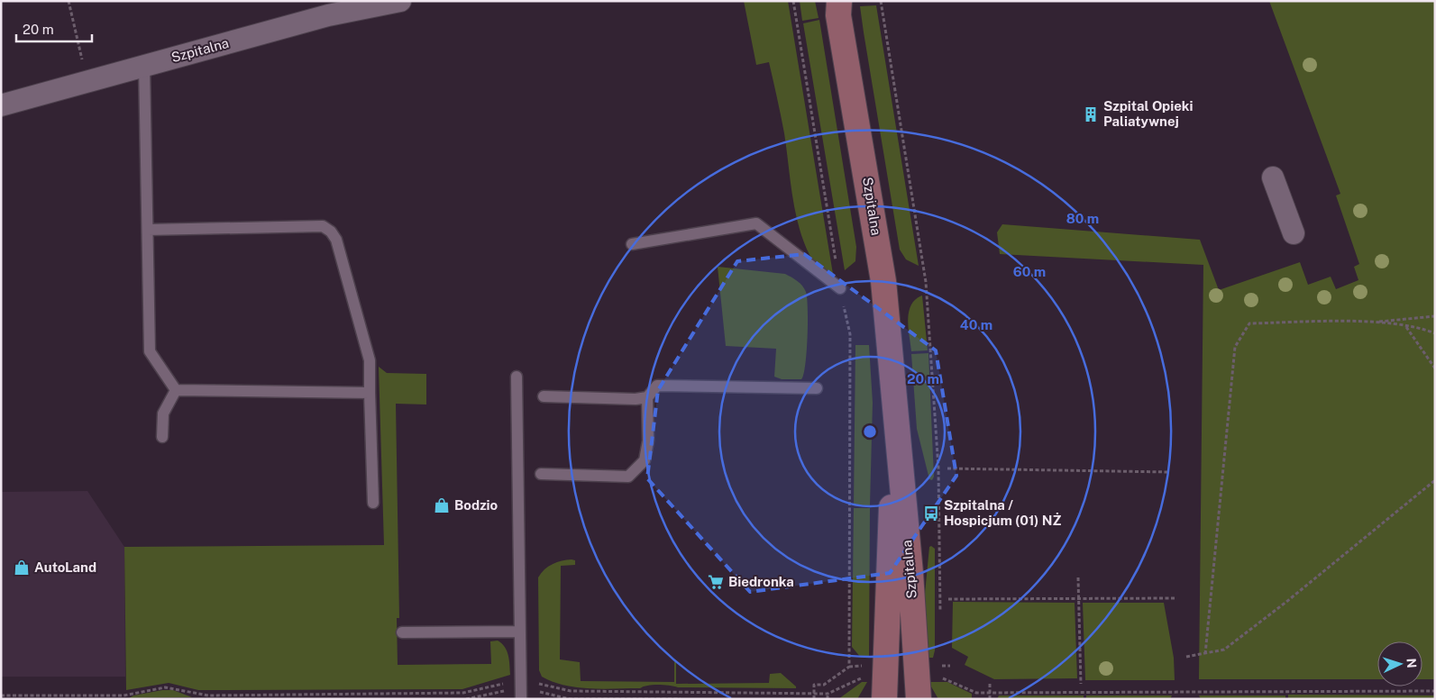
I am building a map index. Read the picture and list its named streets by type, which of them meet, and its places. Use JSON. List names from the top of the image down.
{
  "streets": {
    "street": ["Szpitalna"]
  },
  "places": {
    "building": ["Szpital Opieki Paliatywnej"],
    "shop": ["Bodzio", "AutoLand"],
    "bus stop": ["Szpitalna / Hospicjum (01) NŻ"],
    "supermarket": ["Biedronka"]
  },
  "scale_bar": "20 m",
  "north": "right",
  "rings": [
    "80 m",
    "60 m",
    "40 m",
    "20 m"
  ]
}
